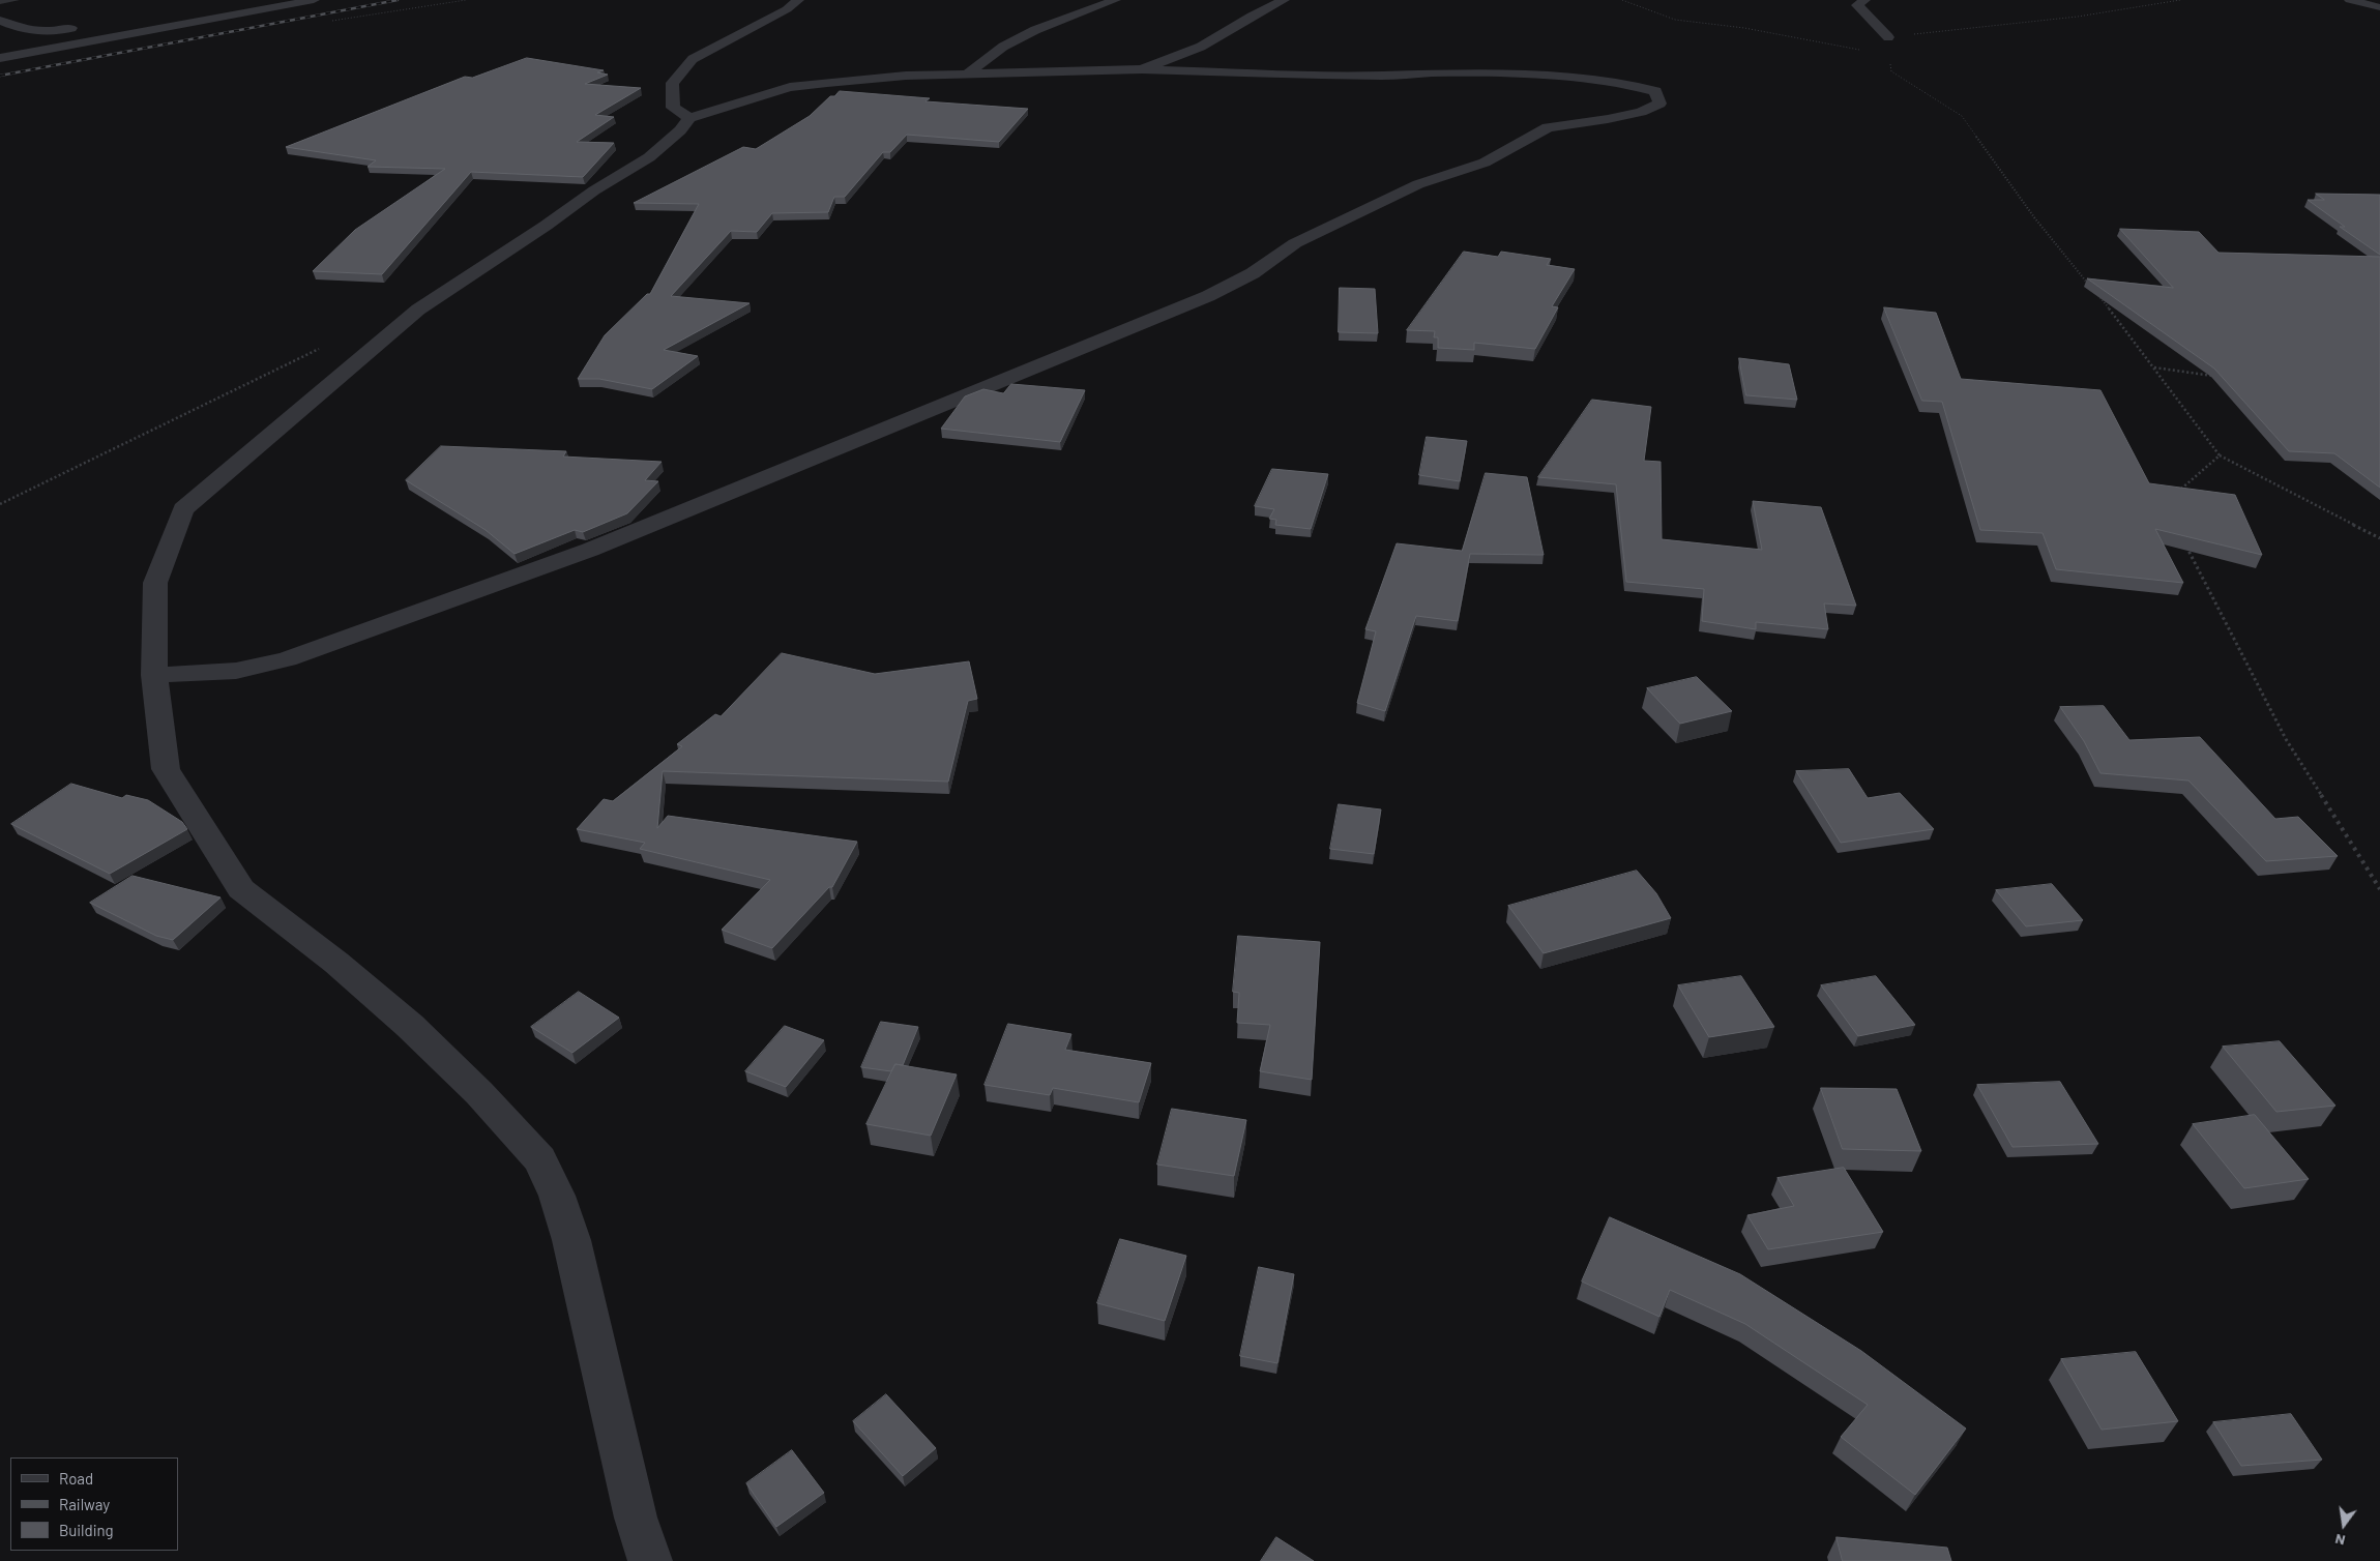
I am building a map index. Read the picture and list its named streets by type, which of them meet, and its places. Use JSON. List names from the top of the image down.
{
  "legend": ["Road", "Railway", "Building"],
  "north": "bottom"
}
